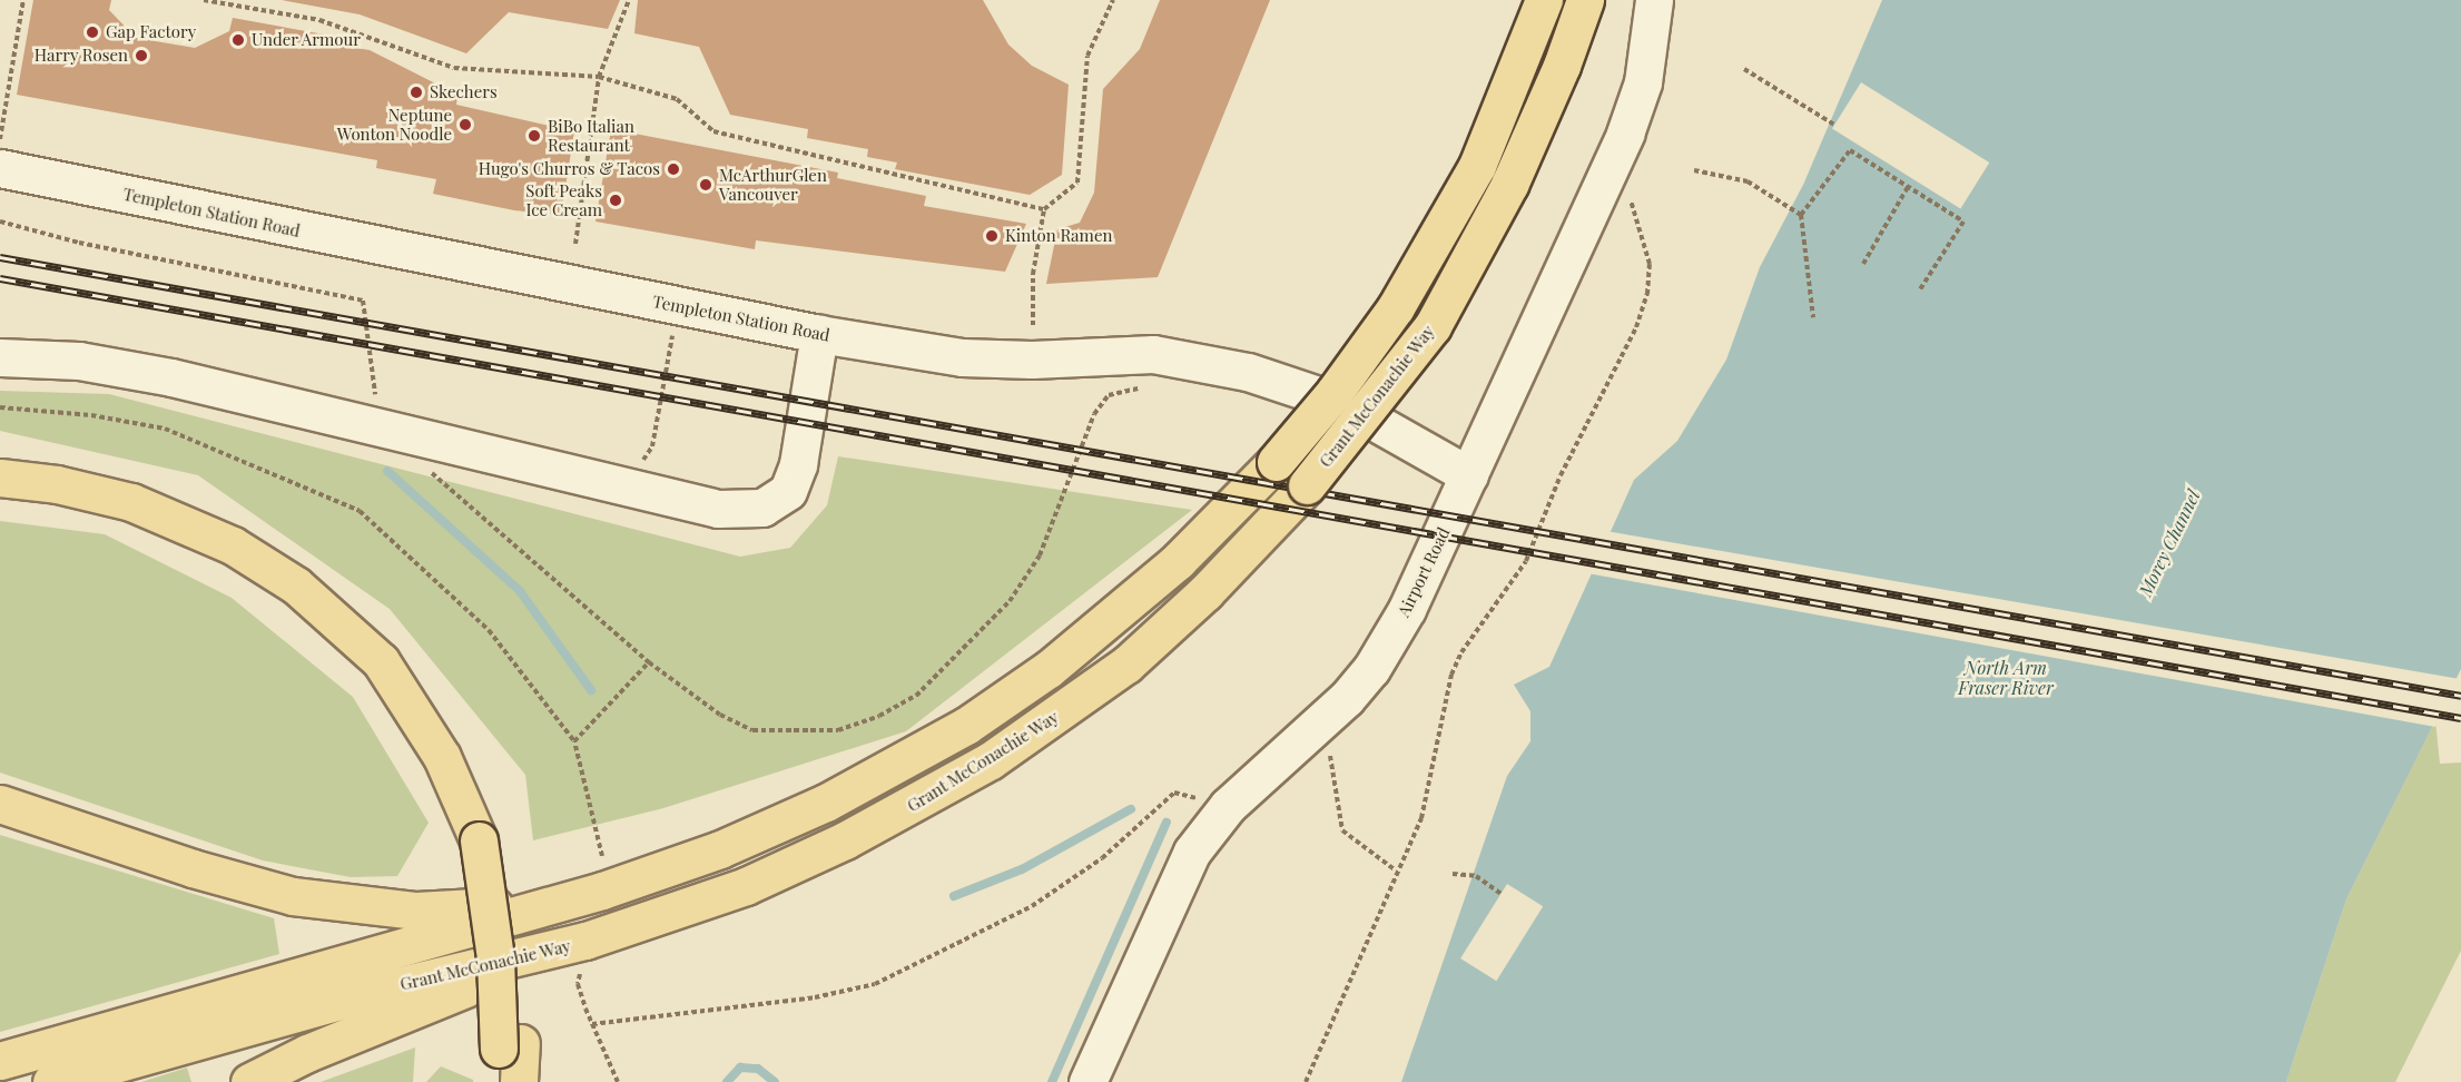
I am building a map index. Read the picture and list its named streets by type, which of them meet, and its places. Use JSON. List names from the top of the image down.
{
  "streets": {
    "main road": ["Grant McConachie Way"],
    "street": ["Templeton Station Road", "Airport Road"]
  },
  "crossings": [
    ["Templeton Station Road", "Airport Road"]
  ],
  "water": ["Morey Channel", "North Arm Fraser River"],
  "places": [
    "Gap Factory",
    "Under Armour",
    "Harry Rosen",
    "Skechers",
    "Neptune Wonton Noodle",
    "BiBo Italian Restaurant",
    "Hugo's Churros & Tacos",
    "McArthurGlen Vancouver",
    "Soft Peaks Ice Cream",
    "Kinton Ramen"
  ]
}
